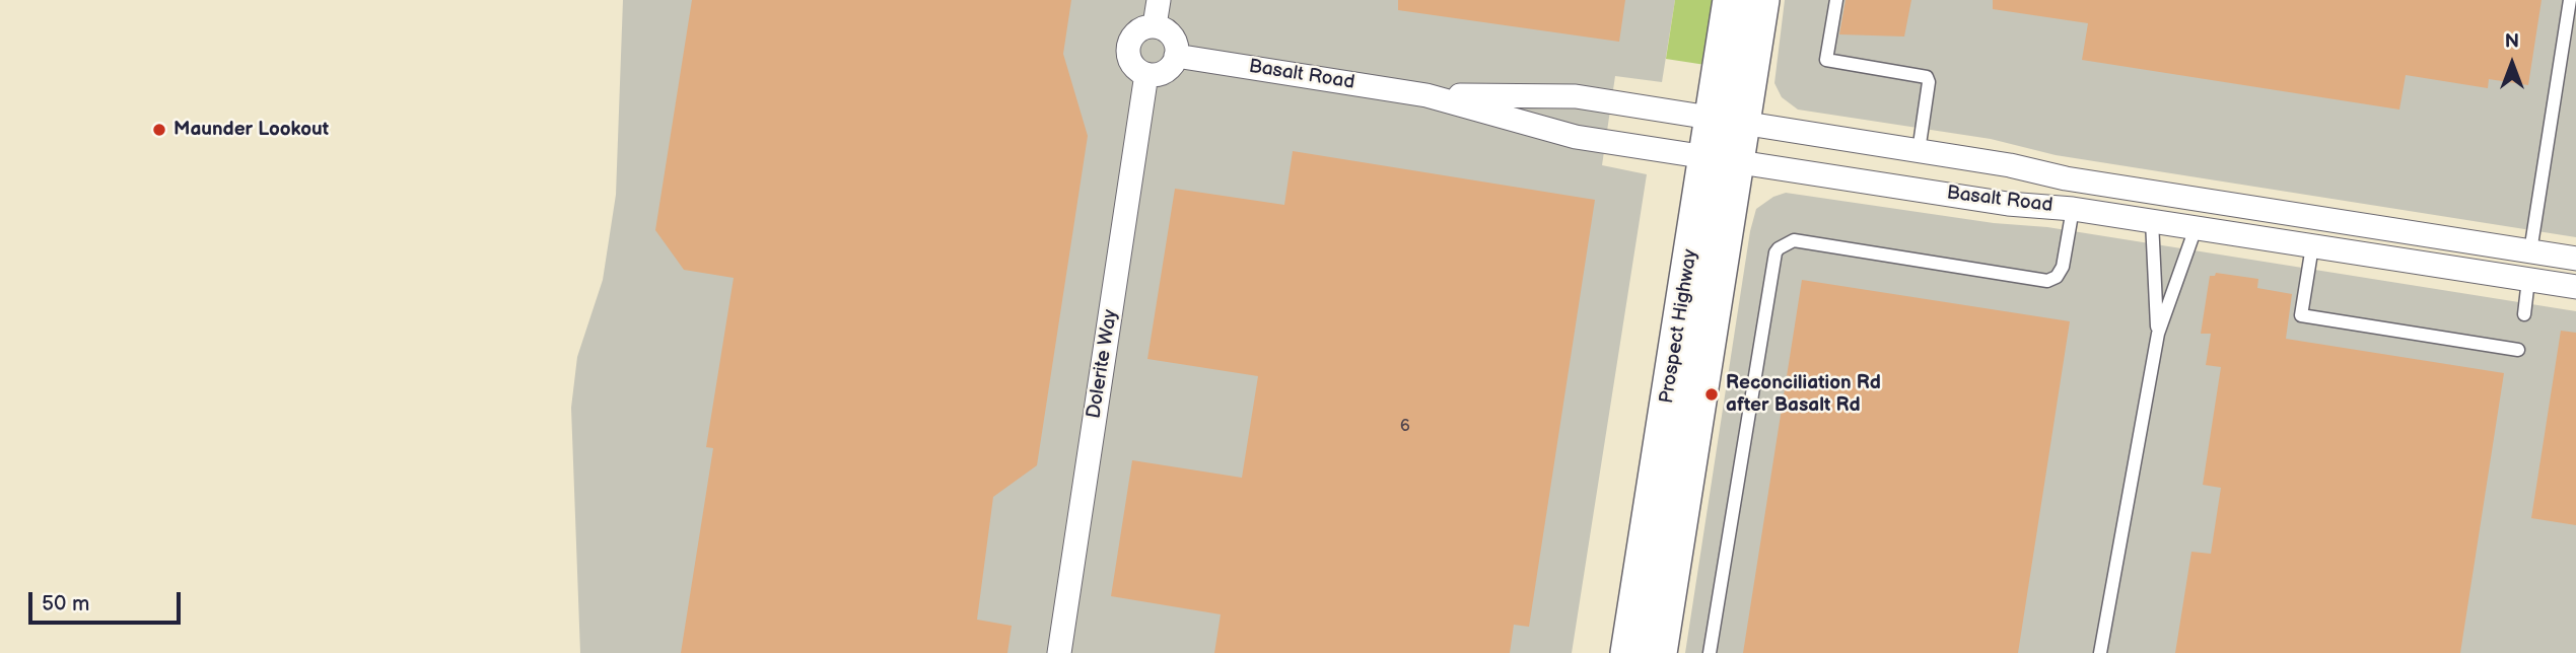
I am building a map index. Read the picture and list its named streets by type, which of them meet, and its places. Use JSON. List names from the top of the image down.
{
  "streets": {
    "main road": ["Prospect Highway"],
    "street": ["Basalt Road", "Dolerite Way"]
  },
  "crossings": [
    ["Basalt Road", "Prospect Highway"],
    ["Basalt Road", "Dolerite Way"]
  ],
  "places": ["Maunder Lookout", "Reconciliation Rd after Basalt Rd"],
  "house_numbers": ["6"],
  "scale_bar": "50 m",
  "north": "top"
}
